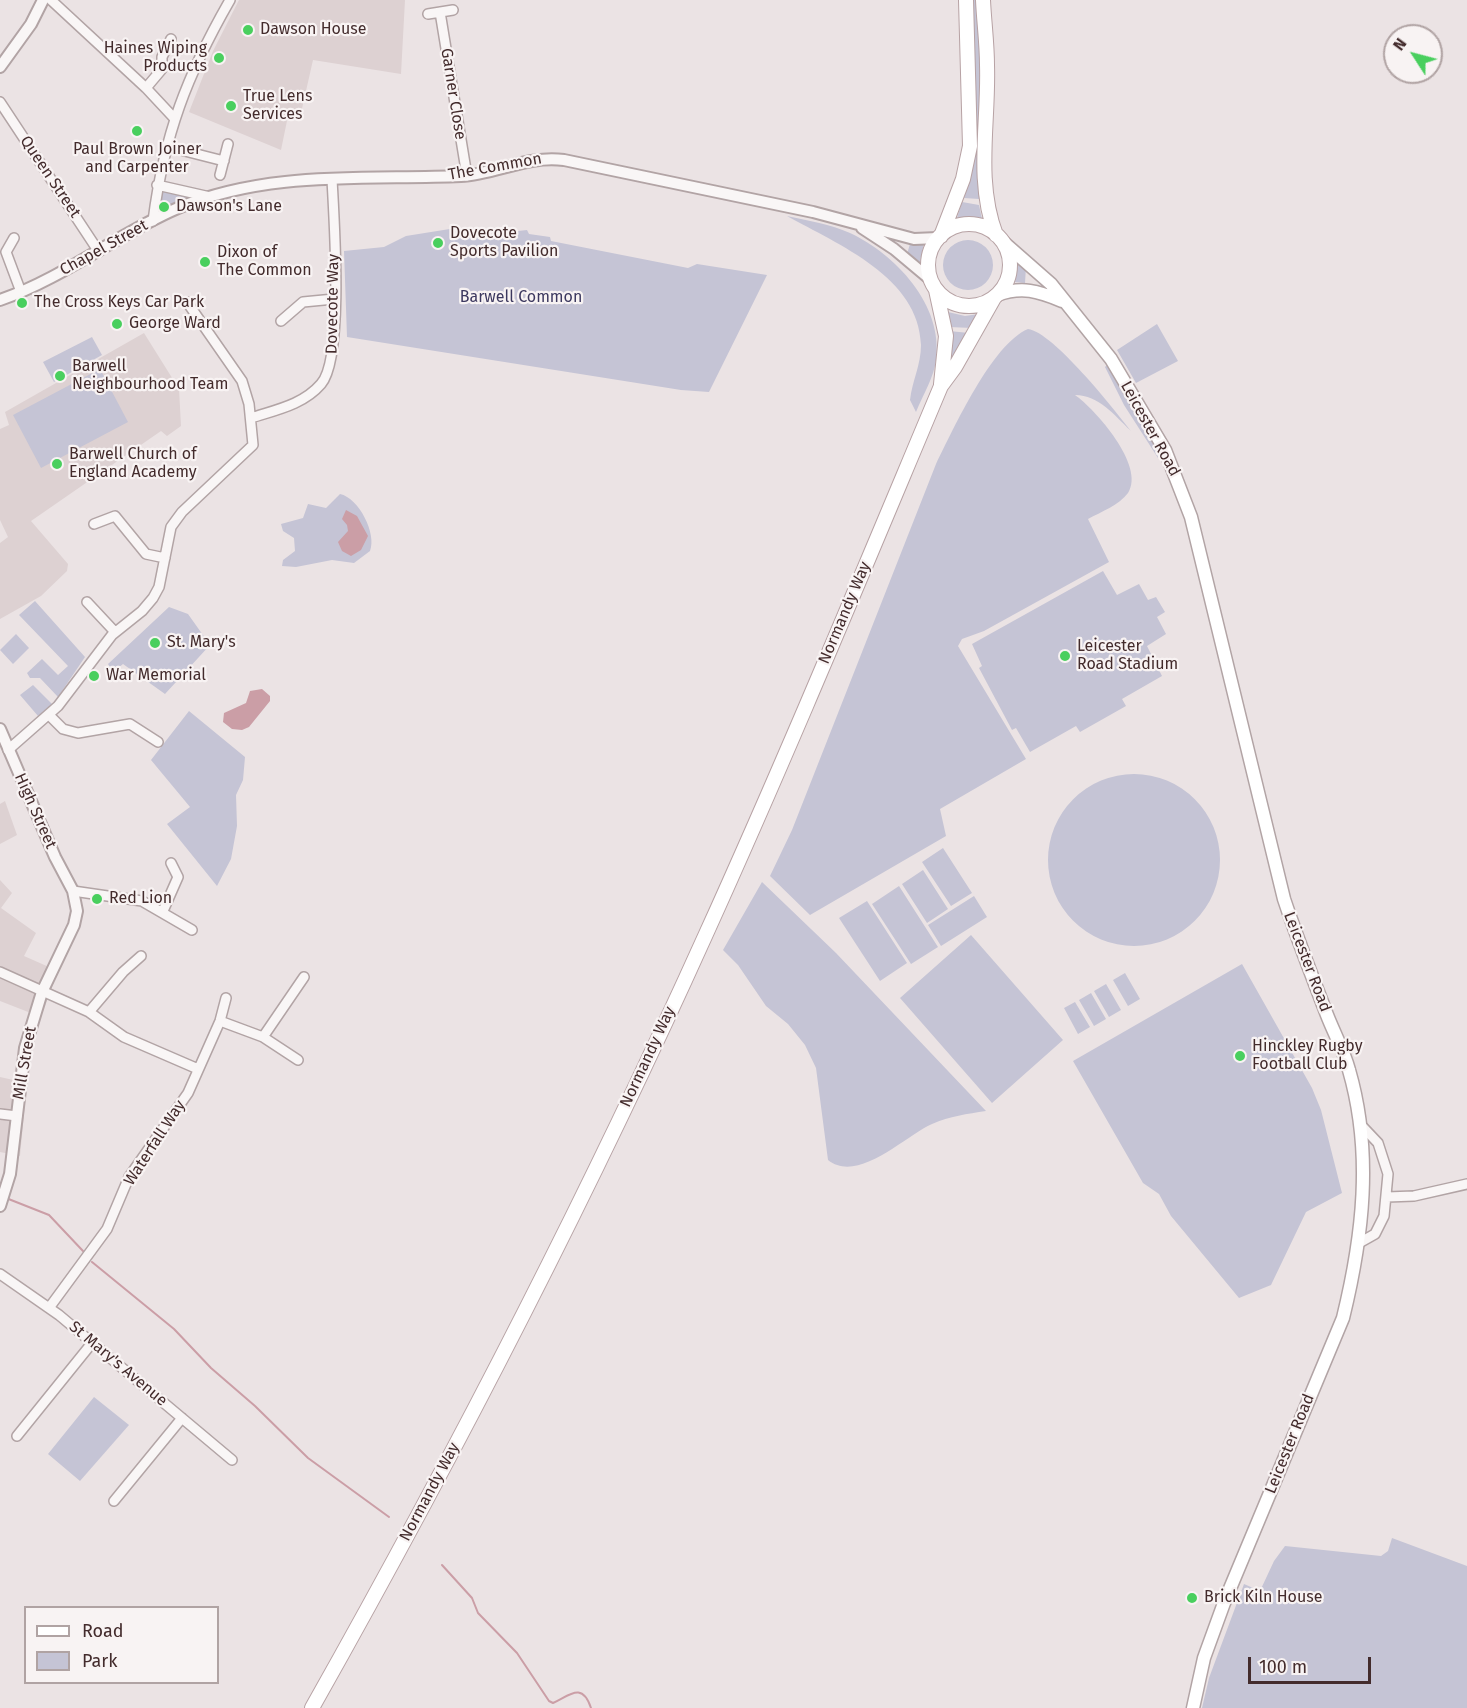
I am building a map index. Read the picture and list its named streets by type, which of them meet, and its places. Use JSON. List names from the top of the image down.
{
  "streets": {
    "main road": ["Leicester Road", "Normandy Way"],
    "street": [
      "Garner Close",
      "The Common",
      "Queen Street",
      "Chapel Street",
      "Dovecote Way",
      "High Street",
      "Mill Street",
      "Waterfall Way",
      "St Mary's Avenue"
    ]
  },
  "crossings": [
    ["Garner Close", "The Common"],
    ["The Common", "Chapel Street"],
    ["The Common", "Dovecote Way"],
    ["The Common", "Leicester Road"],
    ["The Common", "Normandy Way"],
    ["Queen Street", "Chapel Street"],
    ["Leicester Road", "Normandy Way"],
    ["High Street", "Mill Street"],
    ["Waterfall Way", "St Mary's Avenue"]
  ],
  "parks": ["Barwell Common"],
  "places": [
    "Dawson House",
    "Haines Wiping Products",
    "True Lens Services",
    "Paul Brown Joiner and Carpenter",
    "Dawson's Lane",
    "Dovecote Sports Pavilion",
    "Dixon of The Common",
    "The Cross Keys Car Park",
    "George Ward",
    "Barwell Neighbourhood Team",
    "Barwell Church of England Academy",
    "St. Mary's",
    "Leicester Road Stadium",
    "War Memorial",
    "Red Lion",
    "Hinckley Rugby Football Club",
    "Brick Kiln House"
  ],
  "legend": ["Road", "Park"],
  "scale_bar": "100 m",
  "north": "top left"
}
